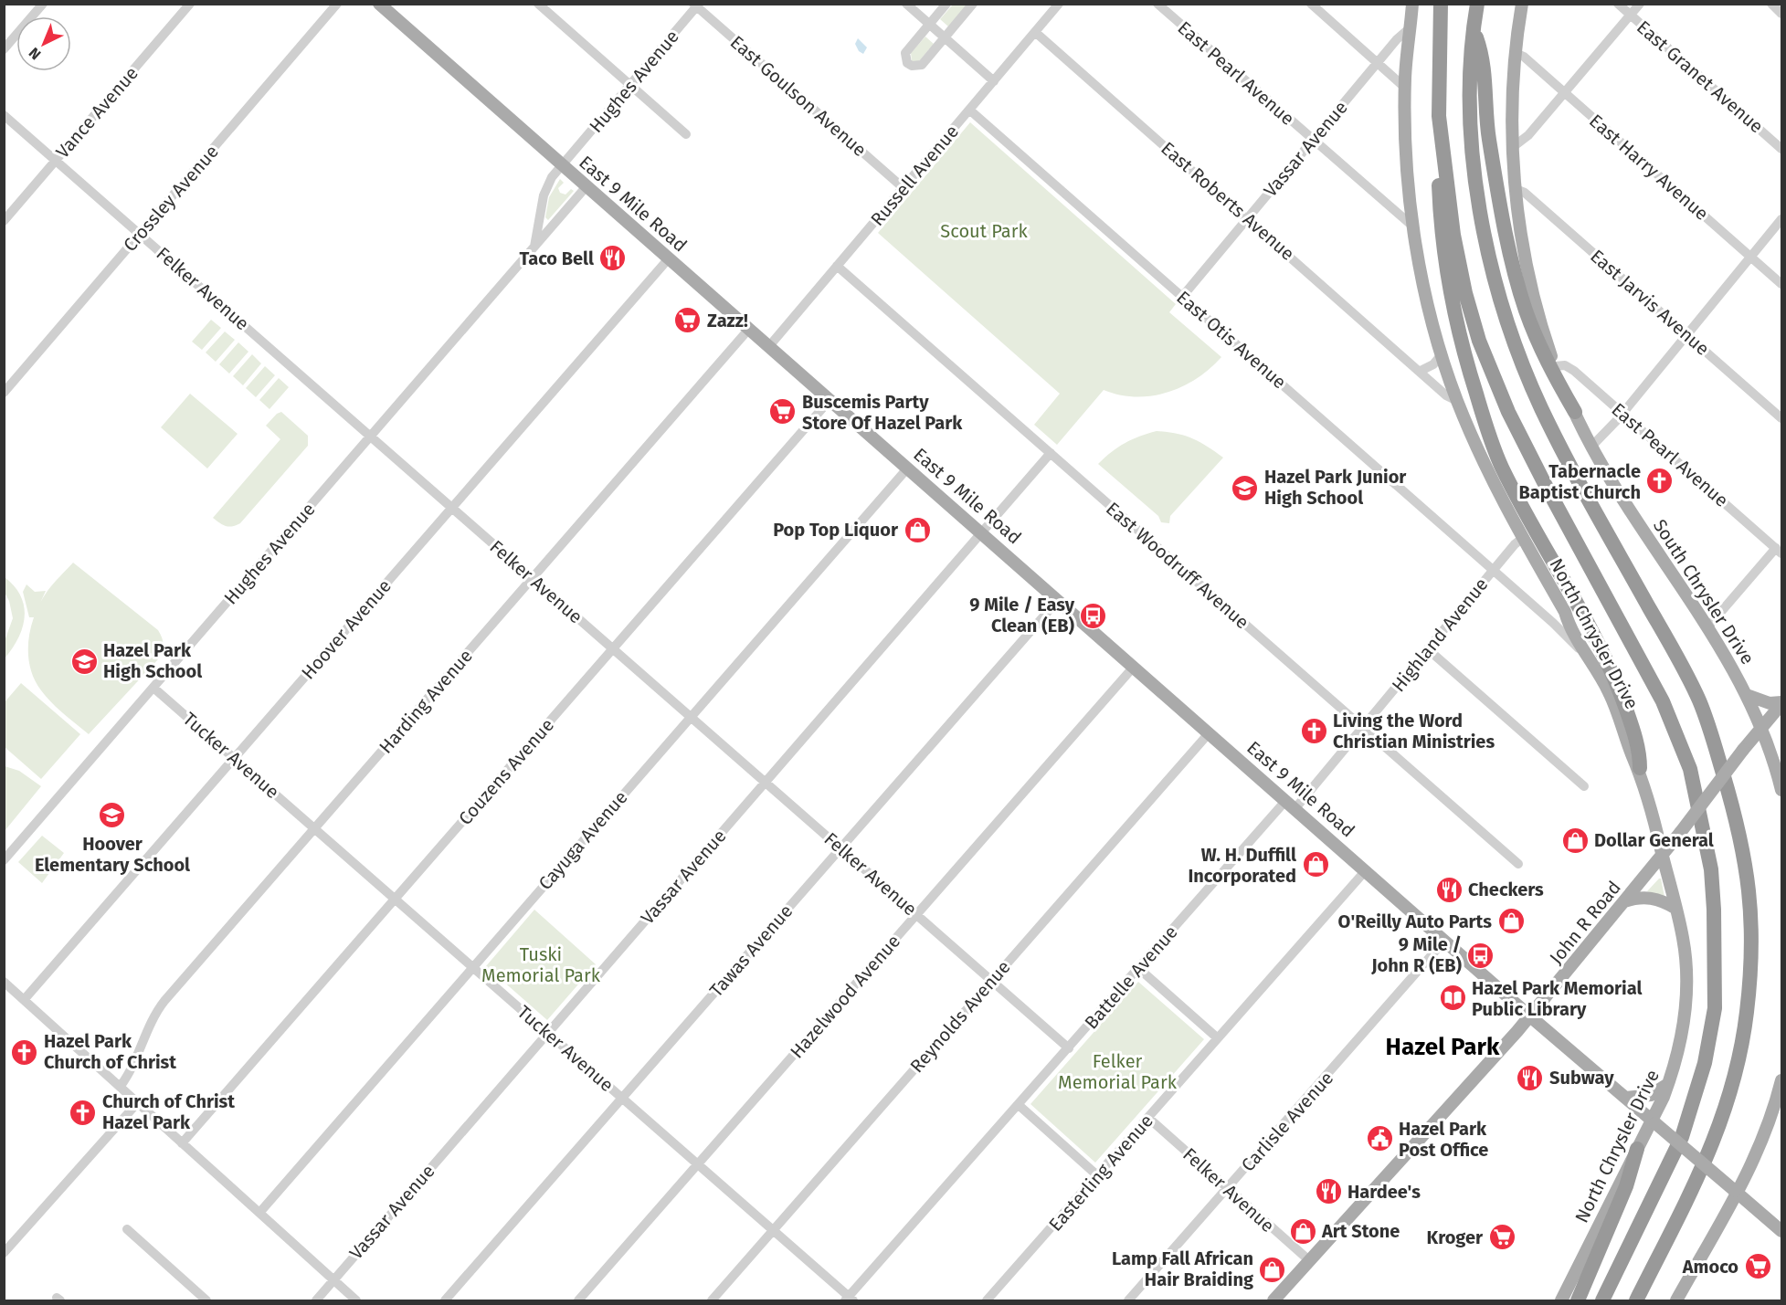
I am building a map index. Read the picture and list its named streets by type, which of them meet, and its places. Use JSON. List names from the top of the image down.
{
  "streets": {
    "main road": [
      "East 9 Mile Road",
      "South Chrysler Drive",
      "North Chrysler Drive",
      "John R Road"
    ],
    "street": [
      "East Pearl Avenue",
      "East Granet Avenue",
      "Hughes Avenue",
      "East Goulson Avenue",
      "Vance Avenue",
      "Vassar Avenue",
      "East Harry Avenue",
      "Russell Avenue",
      "Crossley Avenue",
      "East Roberts Avenue",
      "Felker Avenue",
      "East Jarvis Avenue",
      "East Otis Avenue",
      "East Woodruff Avenue",
      "Hoover Avenue",
      "Highland Avenue",
      "Harding Avenue",
      "Tucker Avenue",
      "Couzens Avenue",
      "Cayuga Avenue",
      "Tawas Avenue",
      "Battelle Avenue",
      "Hazelwood Avenue",
      "Reynolds Avenue",
      "Carlisle Avenue",
      "Easterling Avenue"
    ]
  },
  "crossings": [
    ["East Pearl Avenue", "Vassar Avenue"],
    ["East Pearl Avenue", "South Chrysler Drive"],
    ["East Pearl Avenue", "North Chrysler Drive"],
    ["Hughes Avenue", "East Goulson Avenue"],
    ["Hughes Avenue", "East 9 Mile Road"],
    ["Hughes Avenue", "Felker Avenue"],
    ["Hughes Avenue", "Tucker Avenue"],
    ["East Goulson Avenue", "Russell Avenue"],
    ["Vance Avenue", "Felker Avenue"],
    ["Vassar Avenue", "East Roberts Avenue"],
    ["Vassar Avenue", "East 9 Mile Road"],
    ["Vassar Avenue", "Felker Avenue"],
    ["Vassar Avenue", "East Otis Avenue"],
    ["Vassar Avenue", "East Woodruff Avenue"],
    ["Vassar Avenue", "North Chrysler Drive"],
    ["Vassar Avenue", "Tucker Avenue"],
    ["East Harry Avenue", "South Chrysler Drive"],
    ["Russell Avenue", "East Roberts Avenue"],
    ["Russell Avenue", "East 9 Mile Road"],
    ["Russell Avenue", "East Otis Avenue"],
    ["Russell Avenue", "East Woodruff Avenue"],
    ["Crossley Avenue", "Felker Avenue"],
    ["East Roberts Avenue", "North Chrysler Drive"],
    ["East 9 Mile Road", "Hoover Avenue"],
    ["East 9 Mile Road", "North Chrysler Drive"],
    ["East 9 Mile Road", "Highland Avenue"],
    ["East 9 Mile Road", "Harding Avenue"],
    ["East 9 Mile Road", "Couzens Avenue"],
    ["East 9 Mile Road", "Cayuga Avenue"],
    ["East 9 Mile Road", "John R Road"],
    ["East 9 Mile Road", "Tawas Avenue"],
    ["East 9 Mile Road", "Battelle Avenue"],
    ["East 9 Mile Road", "Hazelwood Avenue"],
    ["East 9 Mile Road", "Reynolds Avenue"],
    ["East 9 Mile Road", "Carlisle Avenue"],
    ["East 9 Mile Road", "Easterling Avenue"],
    ["Felker Avenue", "Hoover Avenue"],
    ["Felker Avenue", "Harding Avenue"],
    ["Felker Avenue", "Couzens Avenue"],
    ["Felker Avenue", "Cayuga Avenue"],
    ["Felker Avenue", "John R Road"],
    ["Felker Avenue", "Tawas Avenue"],
    ["Felker Avenue", "Battelle Avenue"],
    ["Felker Avenue", "Hazelwood Avenue"],
    ["Felker Avenue", "Reynolds Avenue"],
    ["Felker Avenue", "Carlisle Avenue"],
    ["Felker Avenue", "Easterling Avenue"],
    ["East Jarvis Avenue", "South Chrysler Drive"],
    ["East Otis Avenue", "Highland Avenue"],
    ["East Woodruff Avenue", "Highland Avenue"],
    ["South Chrysler Drive", "John R Road"],
    ["Hoover Avenue", "Tucker Avenue"],
    ["North Chrysler Drive", "Highland Avenue"],
    ["North Chrysler Drive", "John R Road"],
    ["Highland Avenue", "Battelle Avenue"],
    ["Harding Avenue", "Tucker Avenue"],
    ["Tucker Avenue", "Couzens Avenue"],
    ["Tucker Avenue", "Cayuga Avenue"],
    ["Tucker Avenue", "Tawas Avenue"],
    ["Tucker Avenue", "Battelle Avenue"],
    ["Tucker Avenue", "Hazelwood Avenue"],
    ["Tucker Avenue", "Reynolds Avenue"]
  ],
  "districts": ["Hazel Park"],
  "parks": ["Scout Park", "Tuski Memorial Park", "Felker Memorial Park"],
  "places": {
    "restaurant": [
      "Taco Bell",
      "Checkers",
      "Subway",
      "Hardee's"
    ],
    "supermarket": [
      "Zazz!",
      "Buscemis Party Store Of Hazel Park",
      "Kroger",
      "Amoco"
    ],
    "church": [
      "Tabernacle Baptist Church",
      "Living the Word Christian Ministries",
      "Hazel Park Church of Christ",
      "Church of Christ Hazel Park"
    ],
    "school or university": ["Hazel Park Junior High School", "Hazel Park High School", "Hoover Elementary School"],
    "shop": [
      "Pop Top Liquor",
      "Dollar General",
      "W. H. Duffill Incorporated",
      "O'Reilly Auto Parts",
      "Art Stone",
      "Lamp Fall African Hair Braiding"
    ],
    "bus stop": ["9 Mile / Easy Clean (EB)", "9 Mile / John R (EB)"],
    "library": ["Hazel Park Memorial Public Library"],
    "public building": ["Hazel Park Post Office"]
  },
  "north": "bottom left"
}
